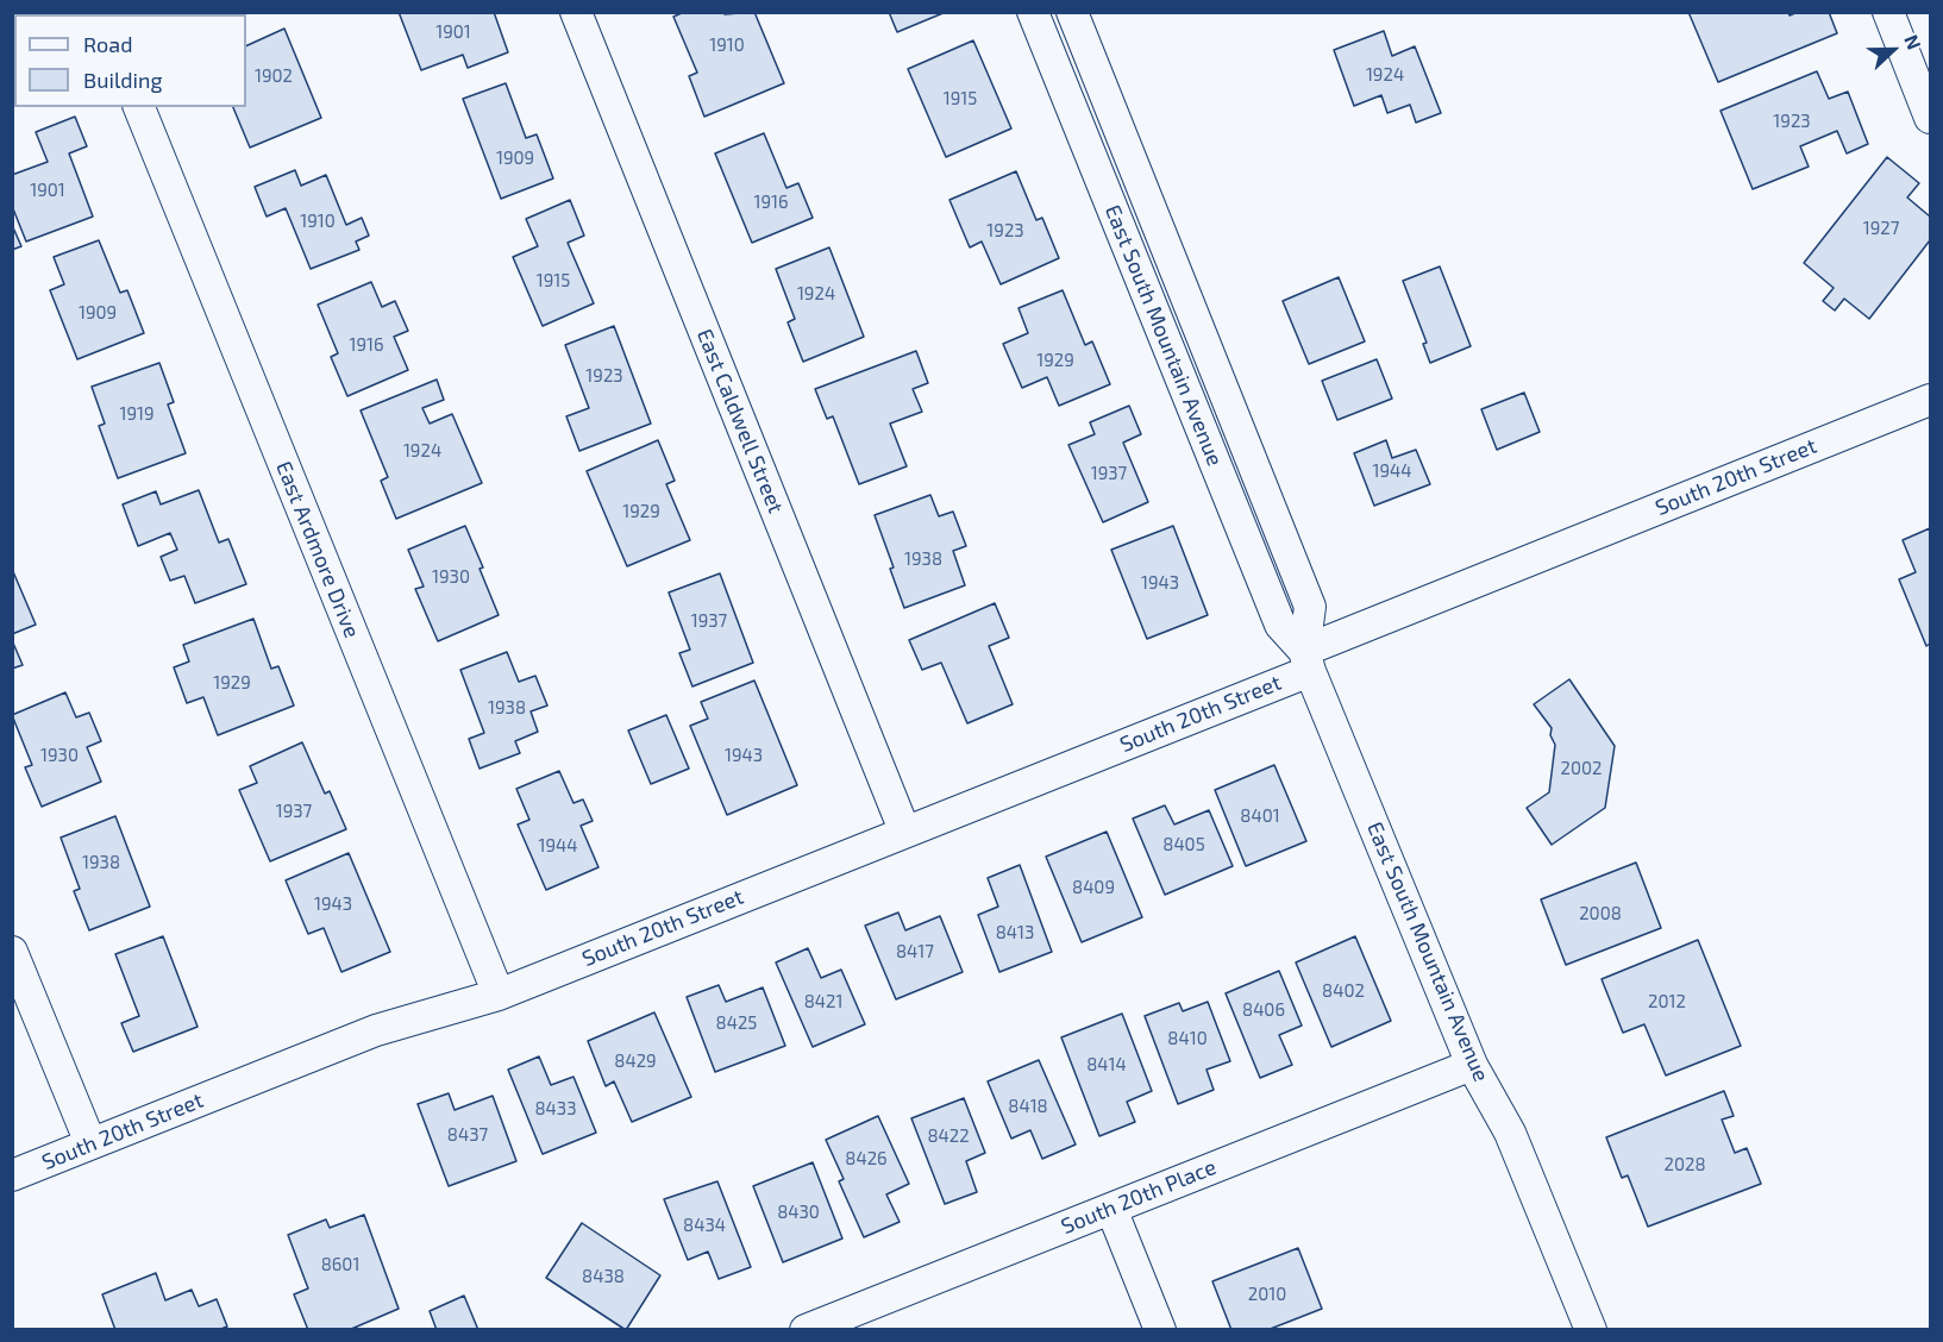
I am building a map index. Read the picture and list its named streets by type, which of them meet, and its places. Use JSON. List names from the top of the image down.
{
  "streets": {
    "street": [
      "East South Mountain Avenue",
      "East Caldwell Street",
      "South 20th Street",
      "East Ardmore Drive",
      "South 20th Place"
    ]
  },
  "crossings": [
    ["East South Mountain Avenue", "South 20th Street"],
    ["East South Mountain Avenue", "South 20th Place"],
    ["East Caldwell Street", "South 20th Street"],
    ["South 20th Street", "East Ardmore Drive"]
  ],
  "house_numbers": [
    "1901",
    "1910",
    "1924",
    "1902",
    "1915",
    "1923",
    "1909",
    "1901",
    "1916",
    "1910",
    "1927",
    "1923",
    "1915",
    "1924",
    "1909",
    "1916",
    "1929",
    "1923",
    "1919",
    "1924",
    "1944",
    "1937",
    "1929",
    "1938",
    "1930",
    "1943",
    "1937",
    "1929",
    "1938",
    "1930",
    "1943",
    "2002",
    "1937",
    "8401",
    "8405",
    "1944",
    "1938",
    "8409",
    "1943",
    "2008",
    "8413",
    "8417",
    "8402",
    "8421",
    "2012",
    "8406",
    "8425",
    "8410",
    "8429",
    "8414",
    "8418",
    "8433",
    "8437",
    "8422",
    "8426",
    "2028",
    "8430",
    "8434",
    "8601",
    "8438",
    "2010"
  ],
  "legend": ["Road", "Building"],
  "north": "right"
}
